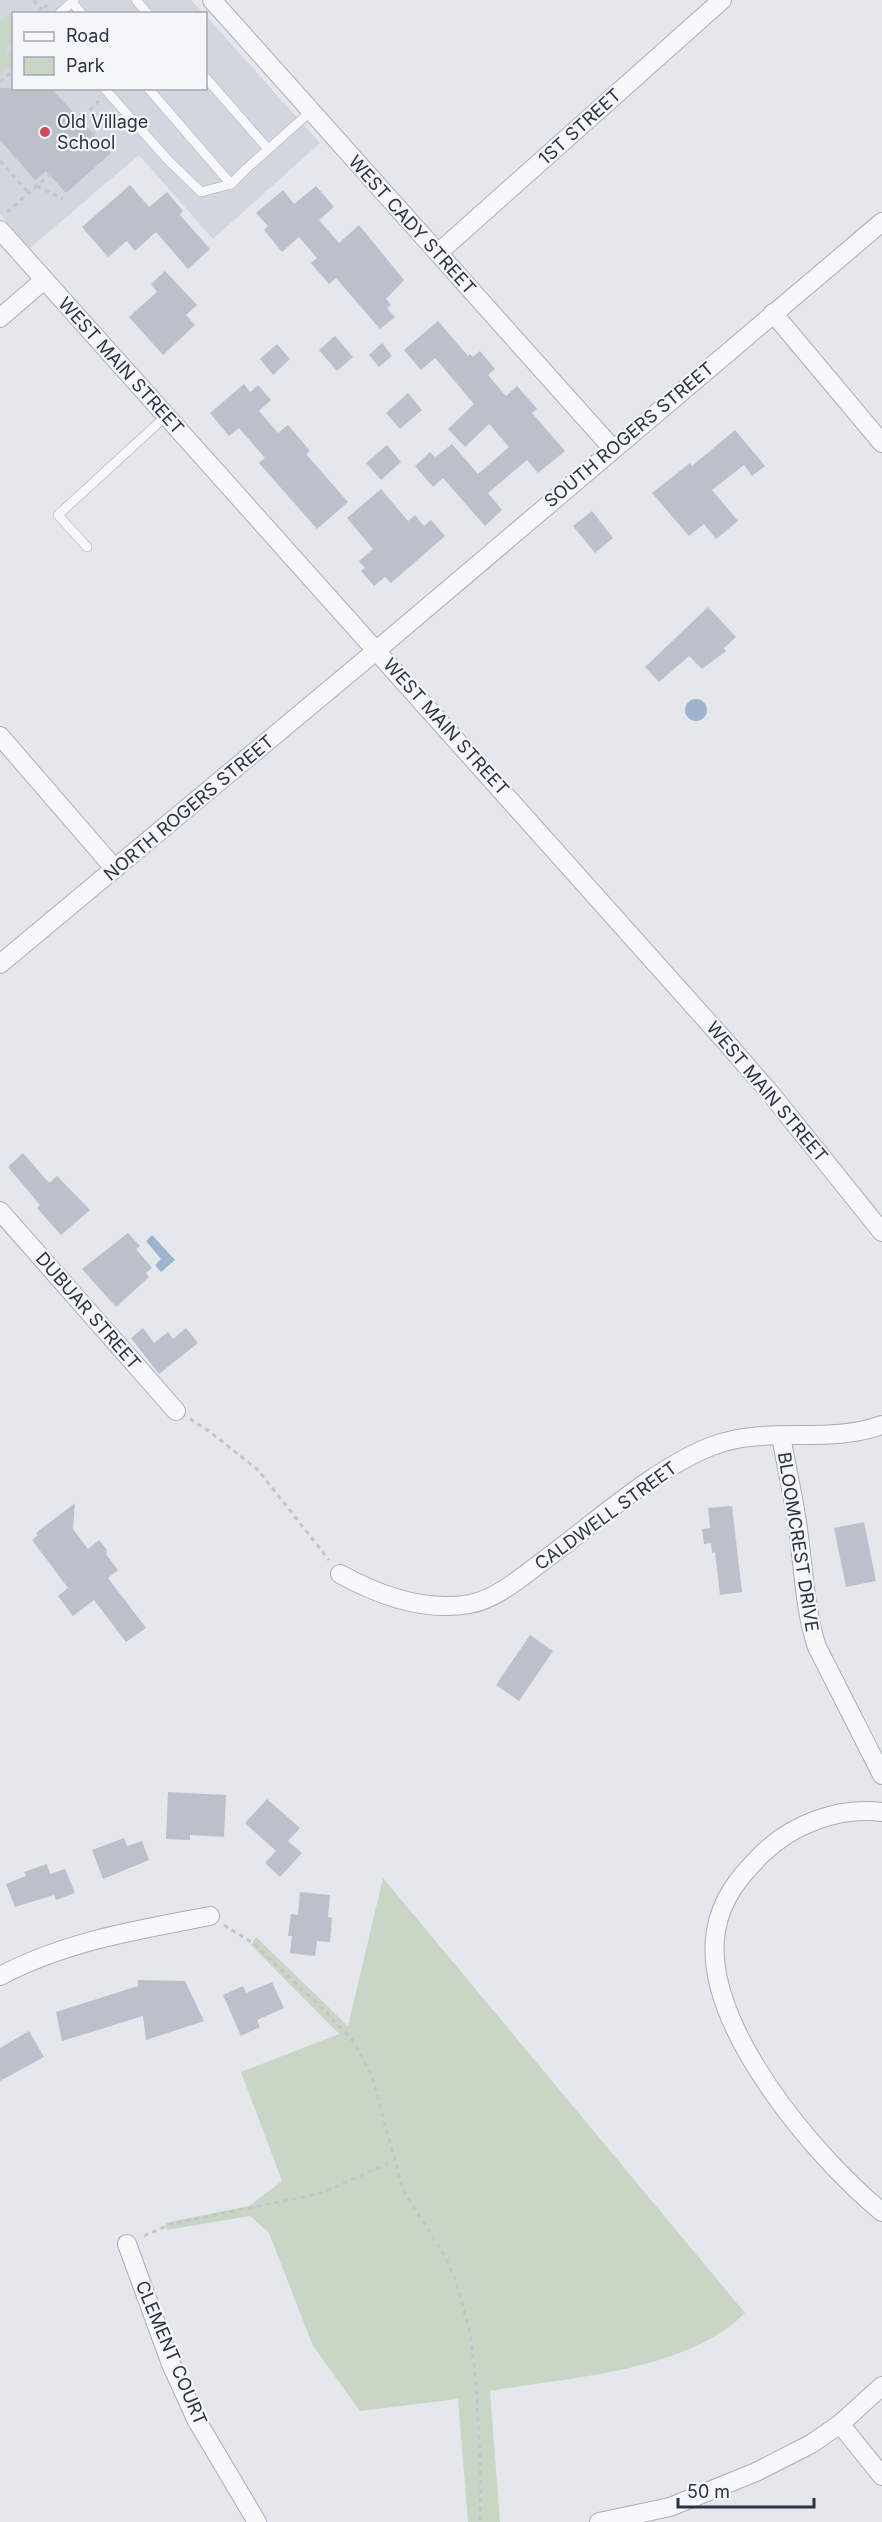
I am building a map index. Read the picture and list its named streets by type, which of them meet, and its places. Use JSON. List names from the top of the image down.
{
  "streets": {
    "street": [
      "1ST STREET",
      "WEST CADY STREET",
      "WEST MAIN STREET",
      "SOUTH ROGERS STREET",
      "NORTH ROGERS STREET",
      "DUBUAR STREET",
      "CALDWELL STREET",
      "BLOOMCREST DRIVE",
      "CLEMENT COURT"
    ]
  },
  "crossings": [
    ["1ST STREET", "WEST CADY STREET"],
    ["WEST CADY STREET", "SOUTH ROGERS STREET"],
    ["WEST MAIN STREET", "SOUTH ROGERS STREET"],
    ["WEST MAIN STREET", "NORTH ROGERS STREET"],
    ["SOUTH ROGERS STREET", "NORTH ROGERS STREET"],
    ["CALDWELL STREET", "BLOOMCREST DRIVE"]
  ],
  "places": ["Old Village School"],
  "legend": ["Road", "Park"],
  "scale_bar": "50 m"
}
